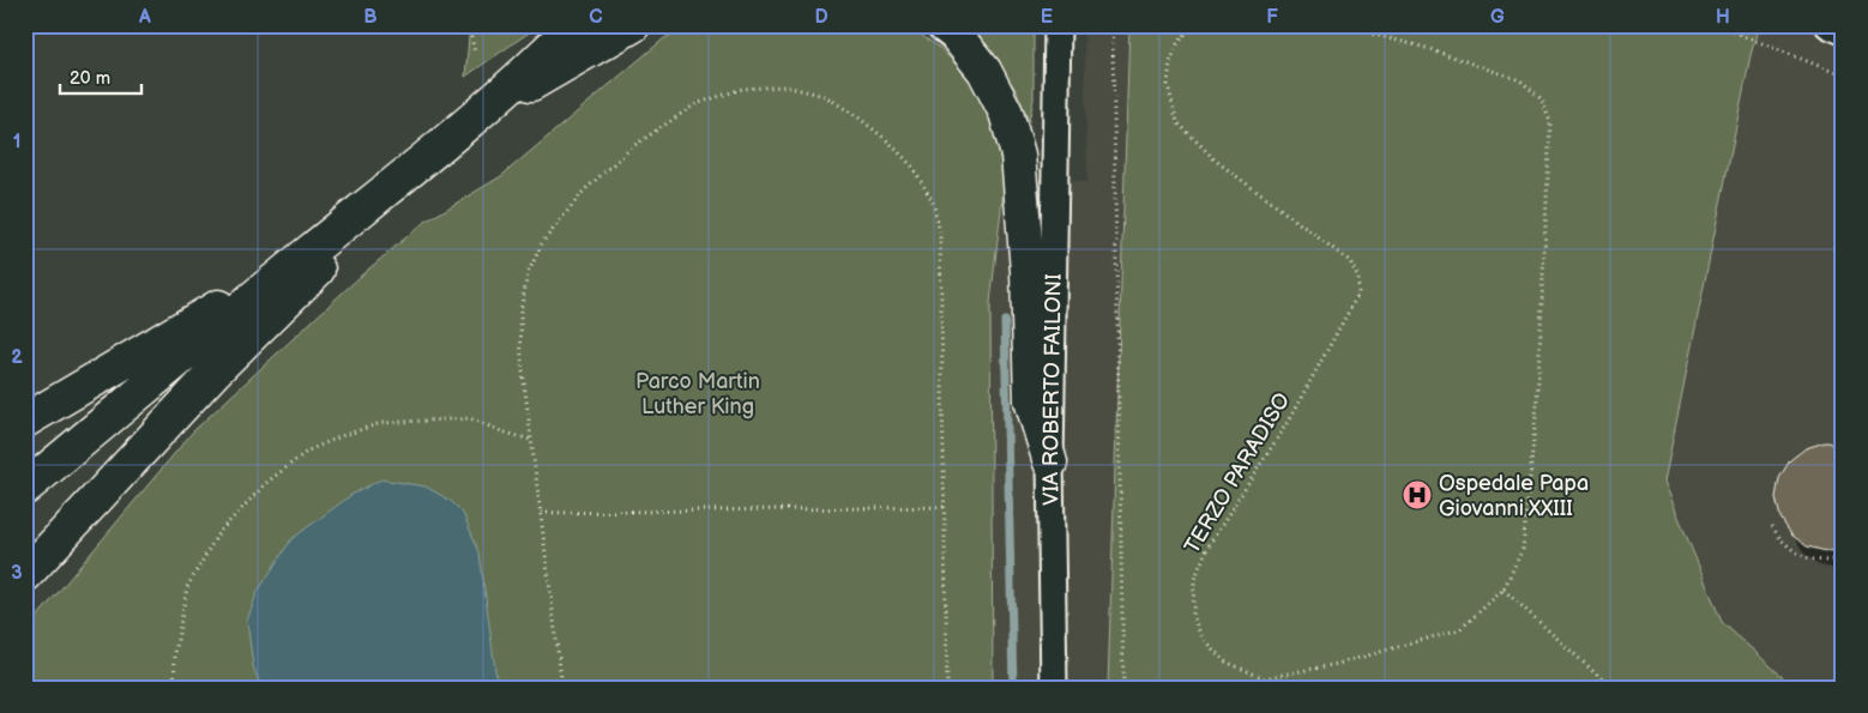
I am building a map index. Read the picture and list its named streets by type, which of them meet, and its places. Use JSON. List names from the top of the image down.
{
  "streets": {
    "street": ["VIA ROBERTO FAILONI"],
    "path": ["TERZO PARADISO"]
  },
  "parks": ["Parco Martin Luther King"],
  "places": {
    "hospital": ["Ospedale Papa Giovanni XXIII"]
  },
  "scale_bar": "20 m",
  "grid": {
    "columns": [
      "A",
      "B",
      "C",
      "D",
      "E",
      "F",
      "G",
      "H"
    ],
    "rows": ["1", "2", "3"]
  }
}
